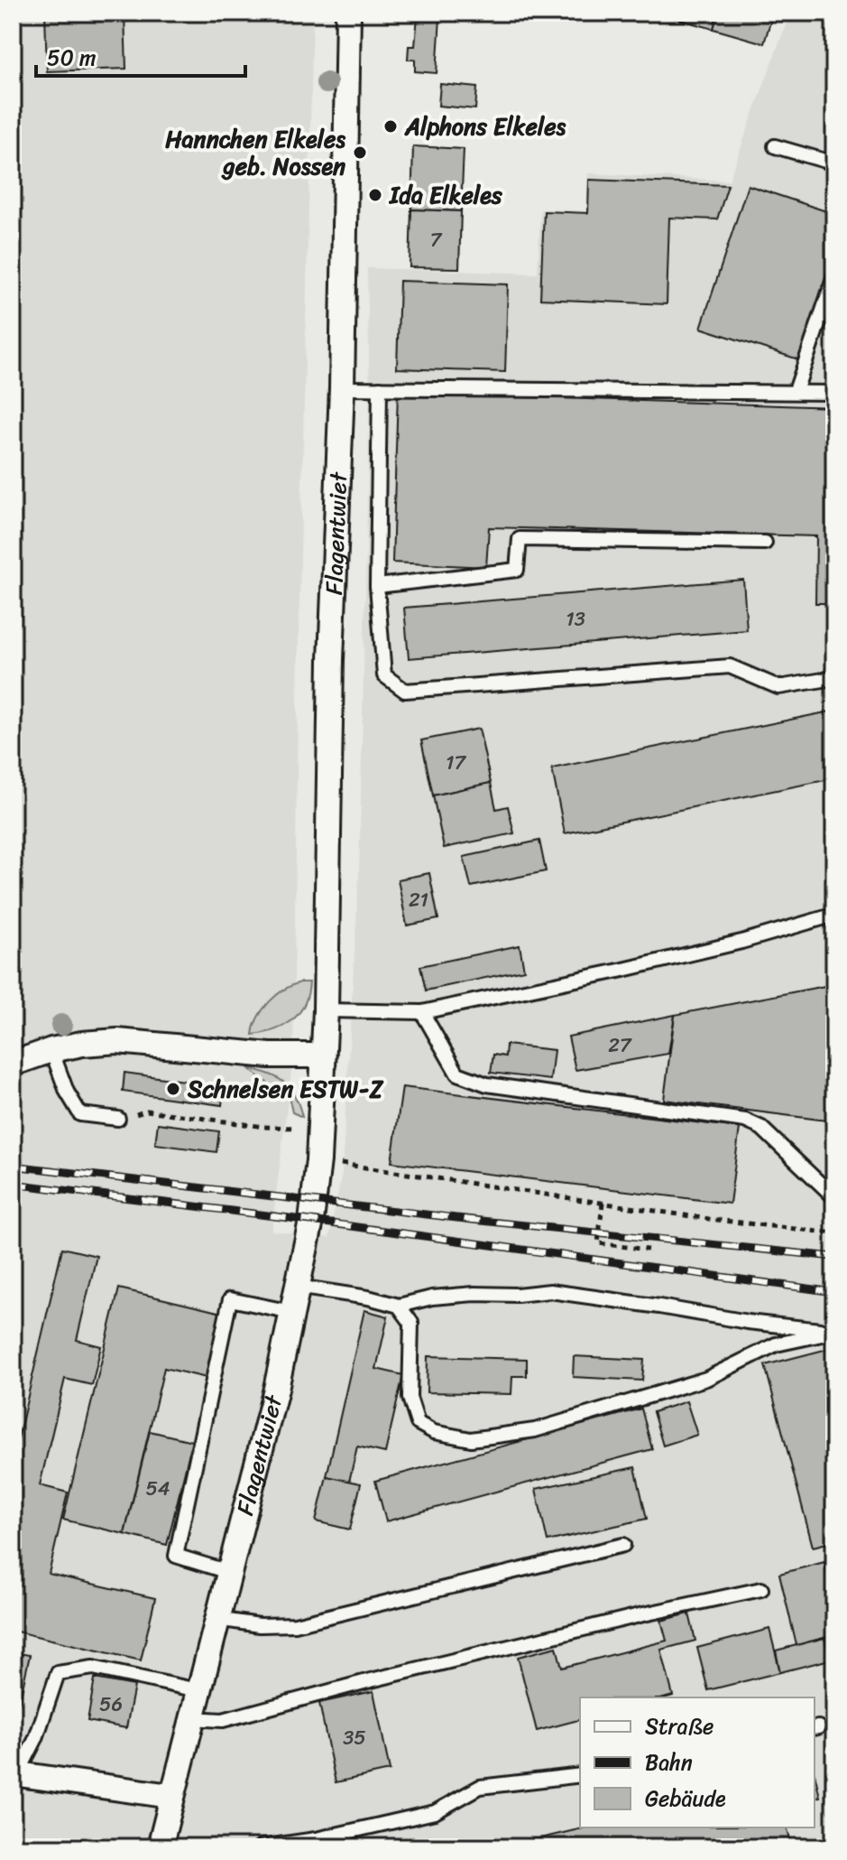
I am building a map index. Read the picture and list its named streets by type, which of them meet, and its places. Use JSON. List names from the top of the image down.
{
  "streets": {
    "street": ["Flagentwiet"]
  },
  "places": [
    "Alphons Elkeles",
    "Hannchen Elkeles geb. Nossen",
    "Ida Elkeles",
    "Schnelsen ESTW-Z"
  ],
  "house_numbers": [
    "7",
    "13",
    "17",
    "21",
    "27",
    "54",
    "56",
    "35"
  ],
  "legend": ["Straße", "Bahn", "Gebäude"],
  "scale_bar": "50 m"
}
